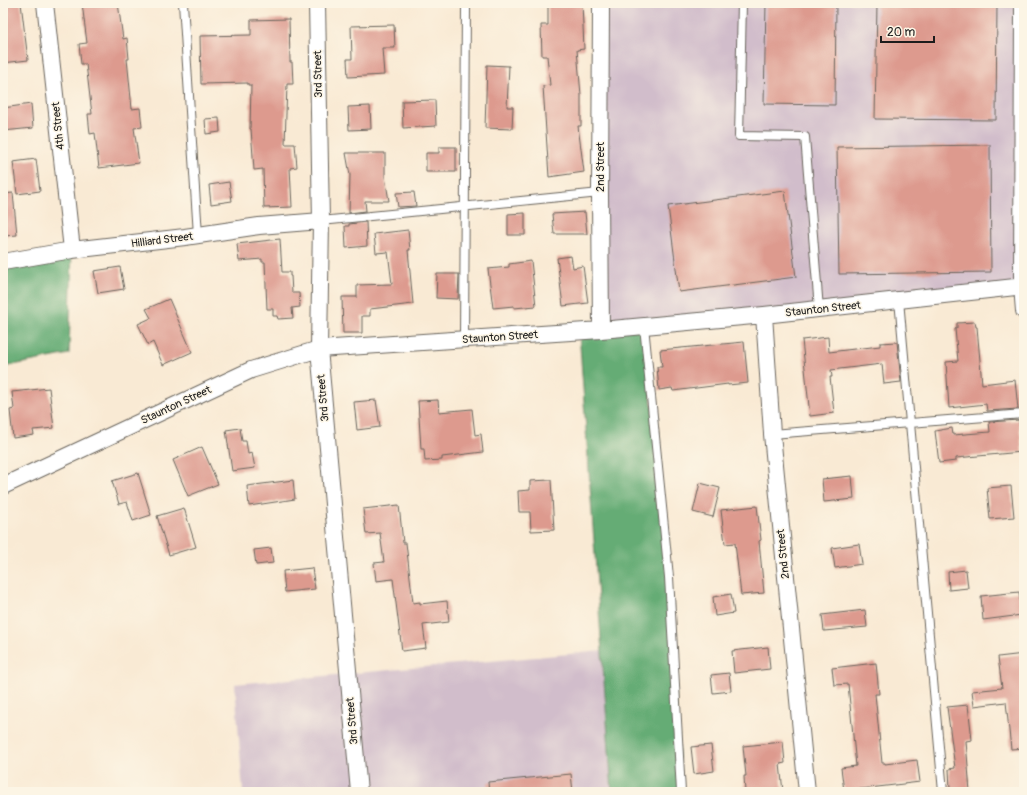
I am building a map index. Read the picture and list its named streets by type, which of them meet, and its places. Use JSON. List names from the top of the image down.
{
  "streets": {
    "street": [
      "3rd Street",
      "4th Street",
      "2nd Street",
      "Hilliard Street",
      "Staunton Street"
    ]
  },
  "crossings": [
    ["3rd Street", "Hilliard Street"],
    ["3rd Street", "Staunton Street"],
    ["4th Street", "Hilliard Street"],
    ["2nd Street", "Staunton Street"]
  ],
  "scale_bar": "20 m"
}
